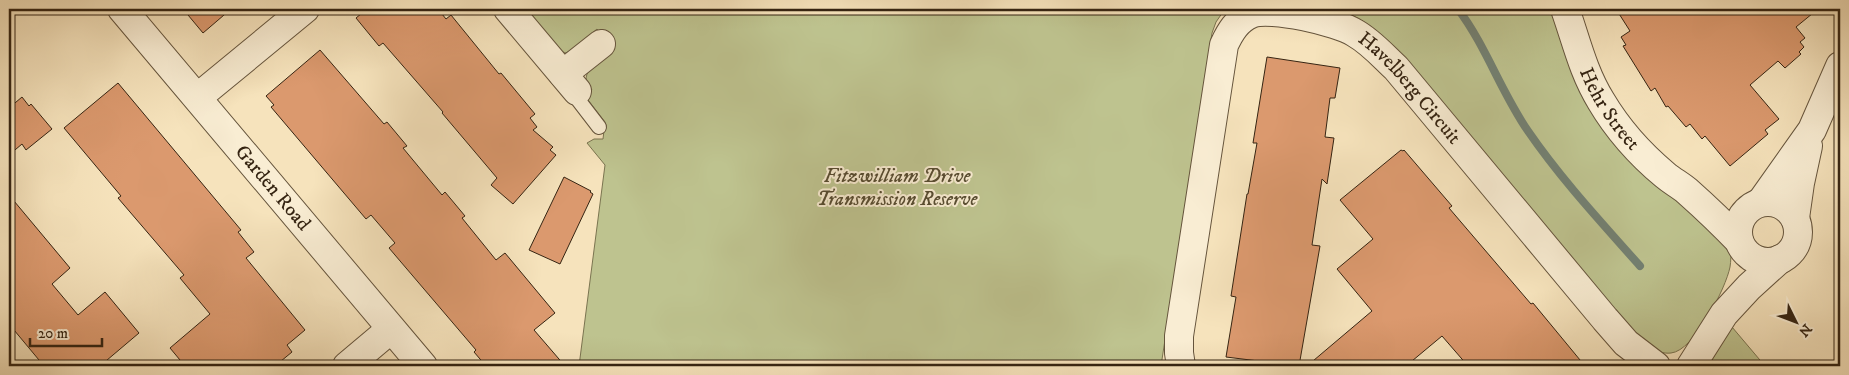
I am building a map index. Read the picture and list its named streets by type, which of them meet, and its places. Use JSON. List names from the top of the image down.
{
  "streets": {
    "street": ["Havelberg Circuit", "Hehr Street", "Garden Road"]
  },
  "parks": ["Fitzwilliam Drive Transmission Reserve"],
  "scale_bar": "20 m",
  "north": "bottom right"
}
